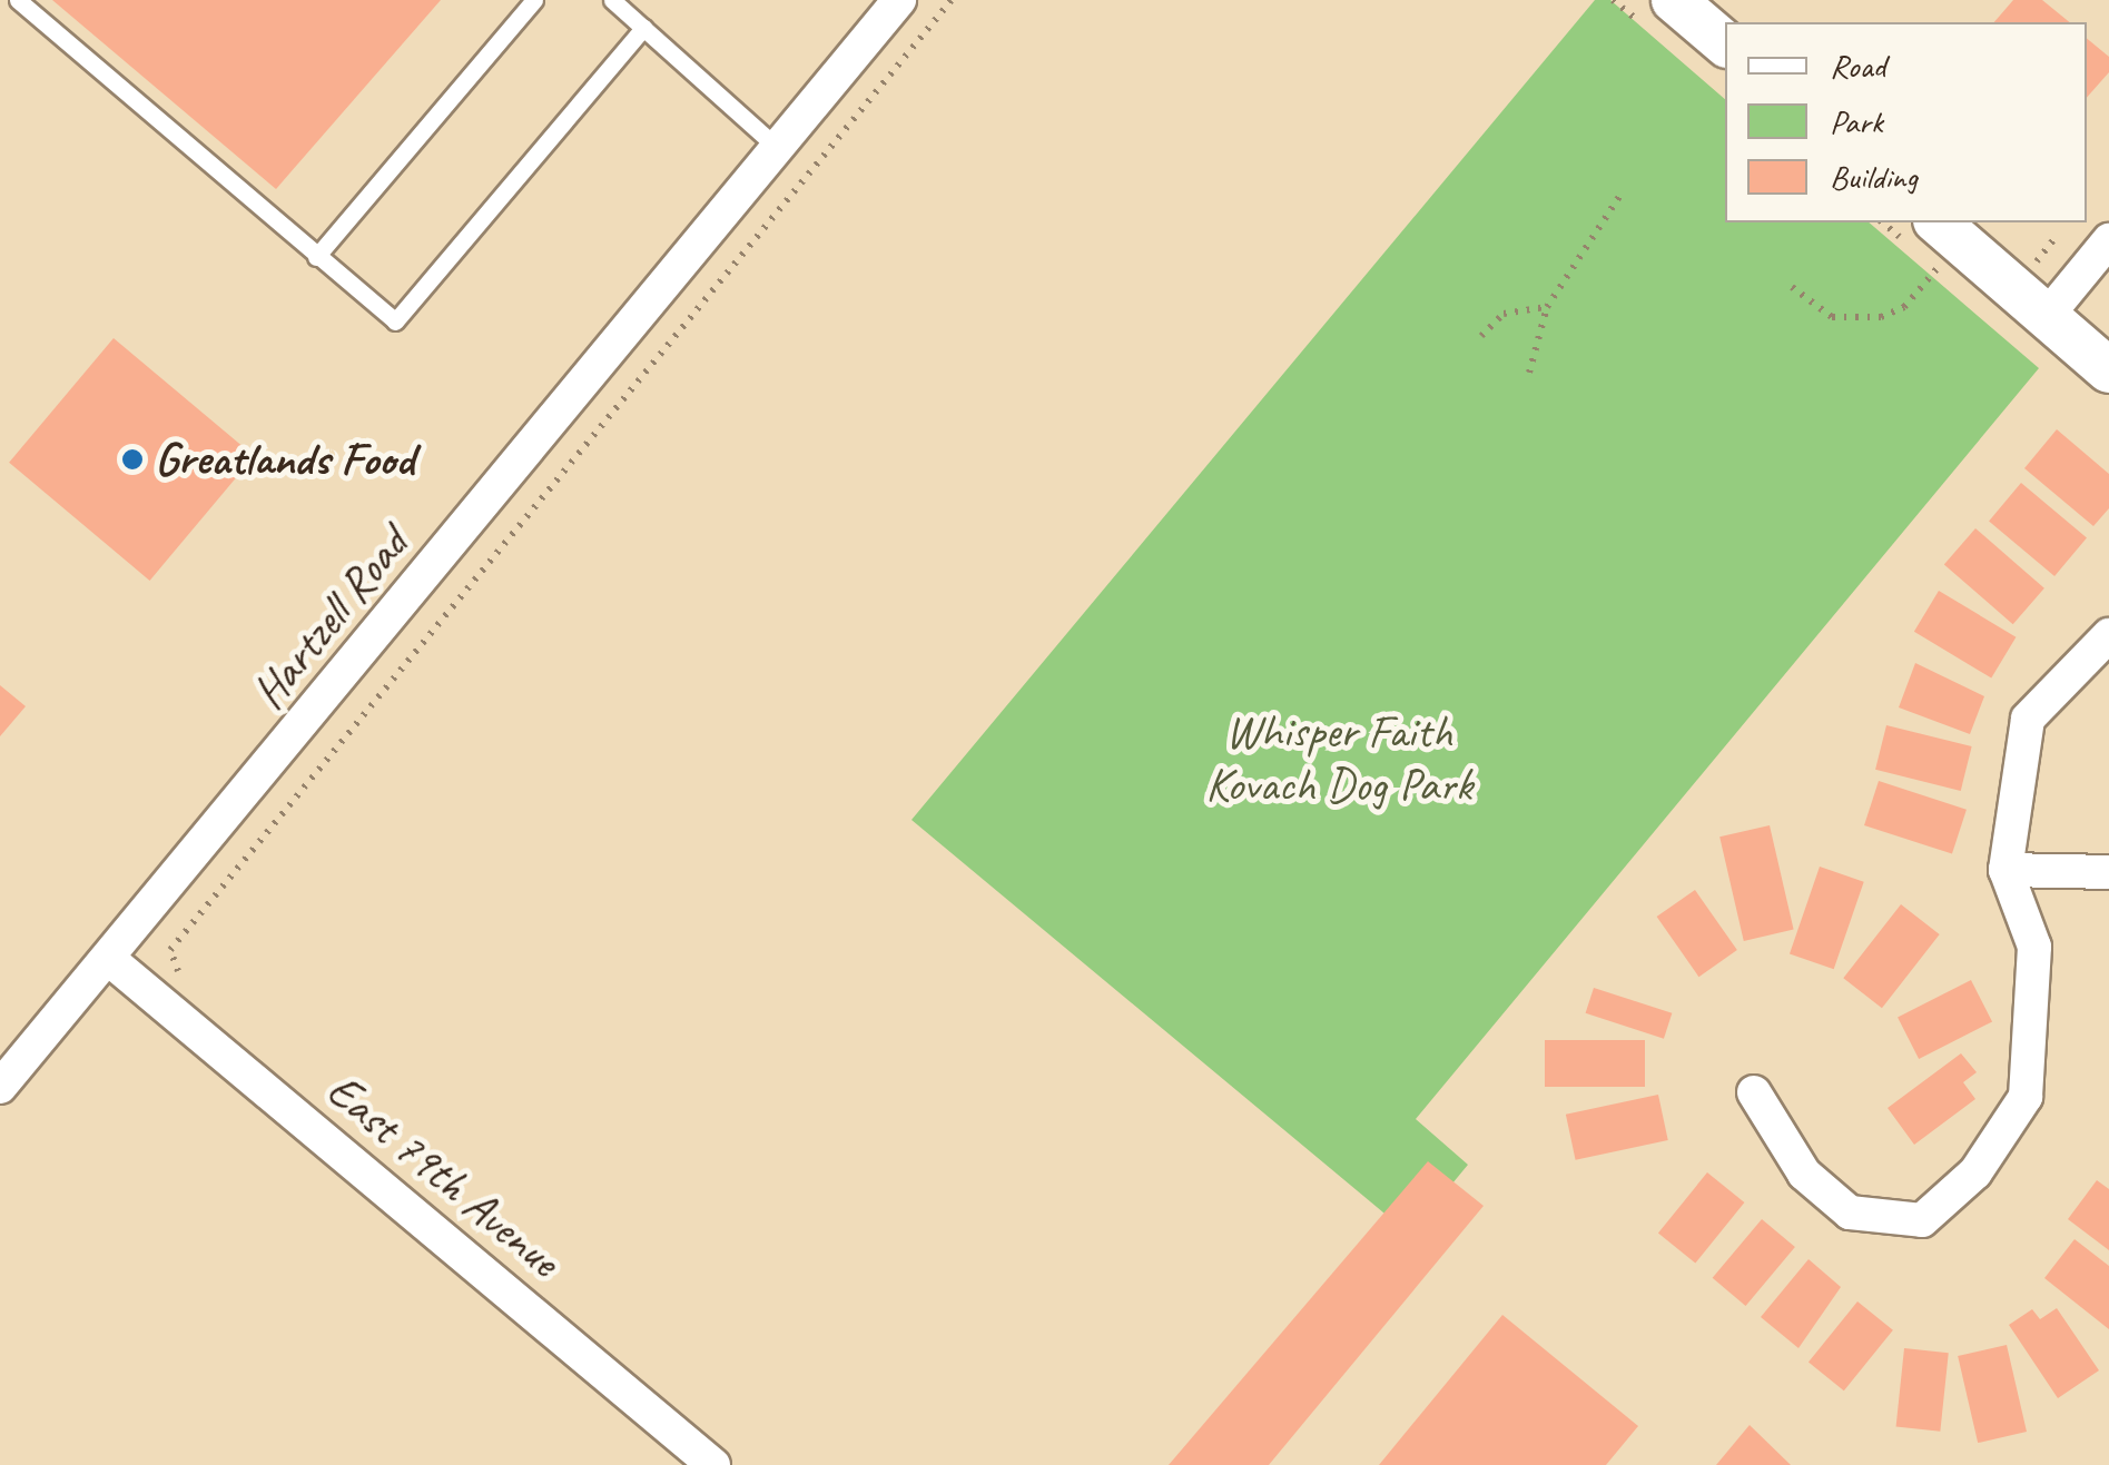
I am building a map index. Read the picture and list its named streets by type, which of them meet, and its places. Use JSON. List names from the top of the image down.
{
  "streets": {
    "street": ["Hartzell Road", "East 79th Avenue"]
  },
  "crossings": [
    ["Hartzell Road", "East 79th Avenue"]
  ],
  "parks": ["Whisper Faith Kovach Dog Park"],
  "places": ["Greatlands Food"],
  "legend": ["Road", "Park", "Building"]
}
